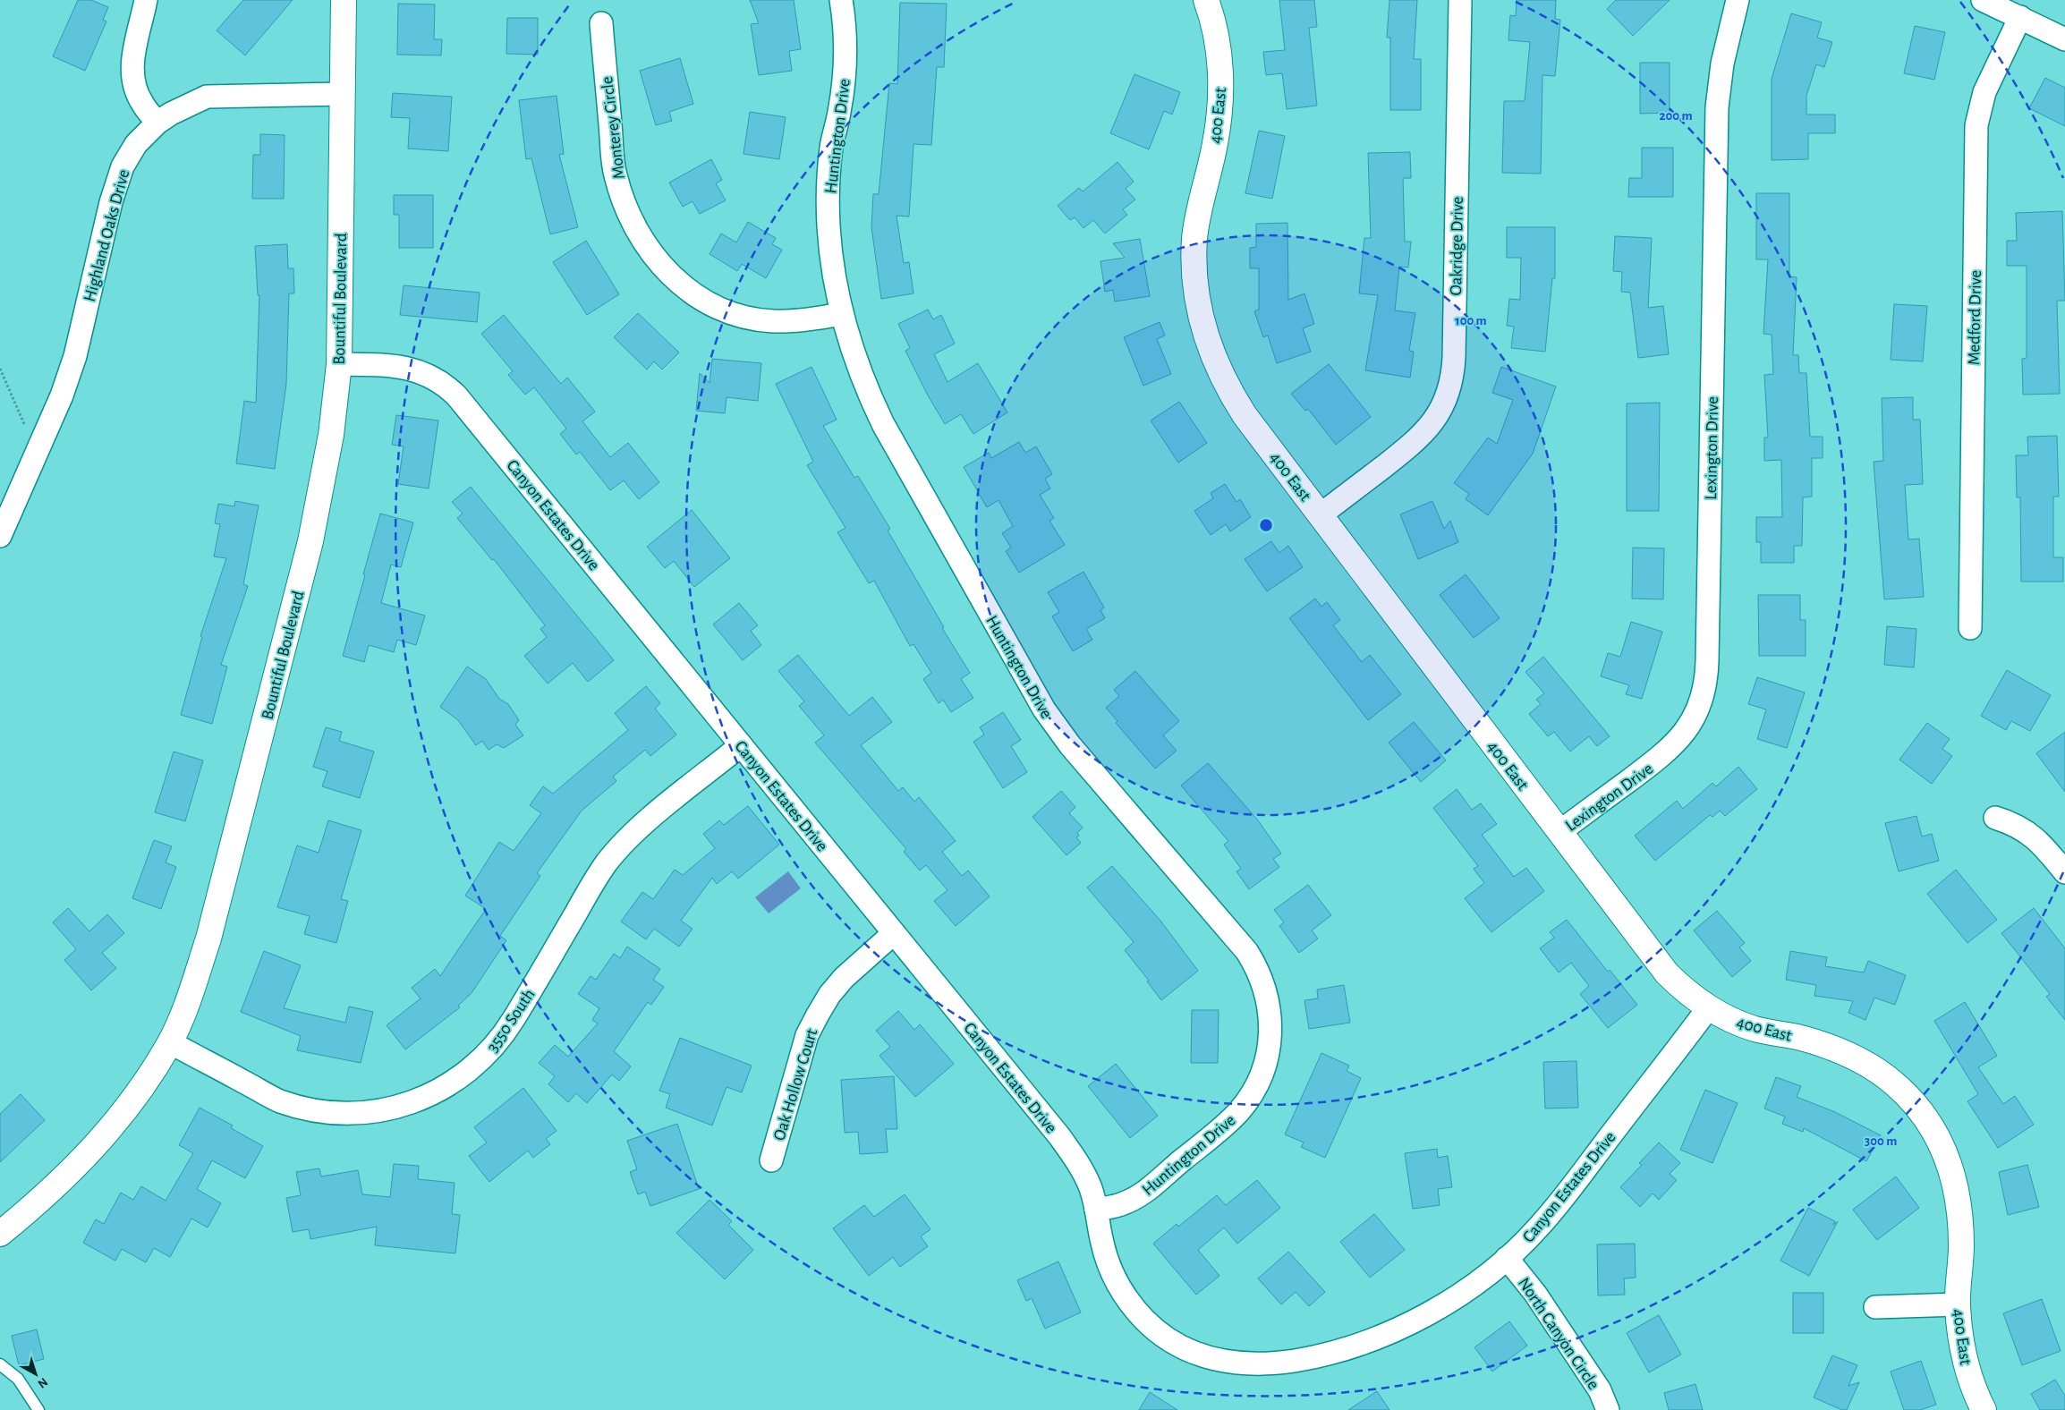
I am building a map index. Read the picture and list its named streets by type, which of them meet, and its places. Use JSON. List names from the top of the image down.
{
  "streets": {
    "street": [
      "400 East",
      "Monterey Circle",
      "Huntington Drive",
      "Highland Oaks Drive",
      "Oakridge Drive",
      "Bountiful Boulevard",
      "Medford Drive",
      "Lexington Drive",
      "Canyon Estates Drive",
      "3550 South",
      "Oak Hollow Court",
      "North Canyon Circle"
    ]
  },
  "crossings": [
    ["400 East", "Oakridge Drive"],
    ["400 East", "Lexington Drive"],
    ["400 East", "Canyon Estates Drive"],
    ["Monterey Circle", "Huntington Drive"],
    ["Huntington Drive", "Canyon Estates Drive"],
    ["Highland Oaks Drive", "Bountiful Boulevard"],
    ["Bountiful Boulevard", "Canyon Estates Drive"],
    ["Bountiful Boulevard", "3550 South"],
    ["Canyon Estates Drive", "3550 South"],
    ["Canyon Estates Drive", "Oak Hollow Court"],
    ["Canyon Estates Drive", "North Canyon Circle"]
  ],
  "north": "bottom right",
  "rings": ["200 m", "100 m", "300 m"]
}
